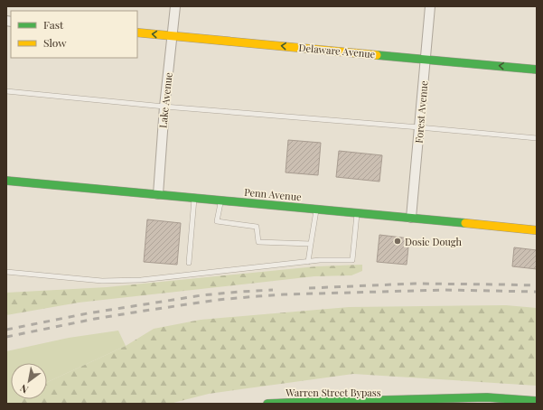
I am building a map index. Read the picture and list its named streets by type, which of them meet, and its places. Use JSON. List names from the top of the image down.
{
  "streets": {
    "main road": ["Delaware Avenue", "Penn Avenue", "Warren Street Bypass"],
    "street": ["Lake Avenue", "Forest Avenue"]
  },
  "crossings": [
    ["Delaware Avenue", "Lake Avenue"],
    ["Delaware Avenue", "Forest Avenue"],
    ["Lake Avenue", "Penn Avenue"],
    ["Forest Avenue", "Penn Avenue"]
  ],
  "one_way": ["Delaware Avenue"],
  "places": ["Dosie Dough"],
  "legend": ["Fast", "Slow"],
  "north": "bottom left"
}
